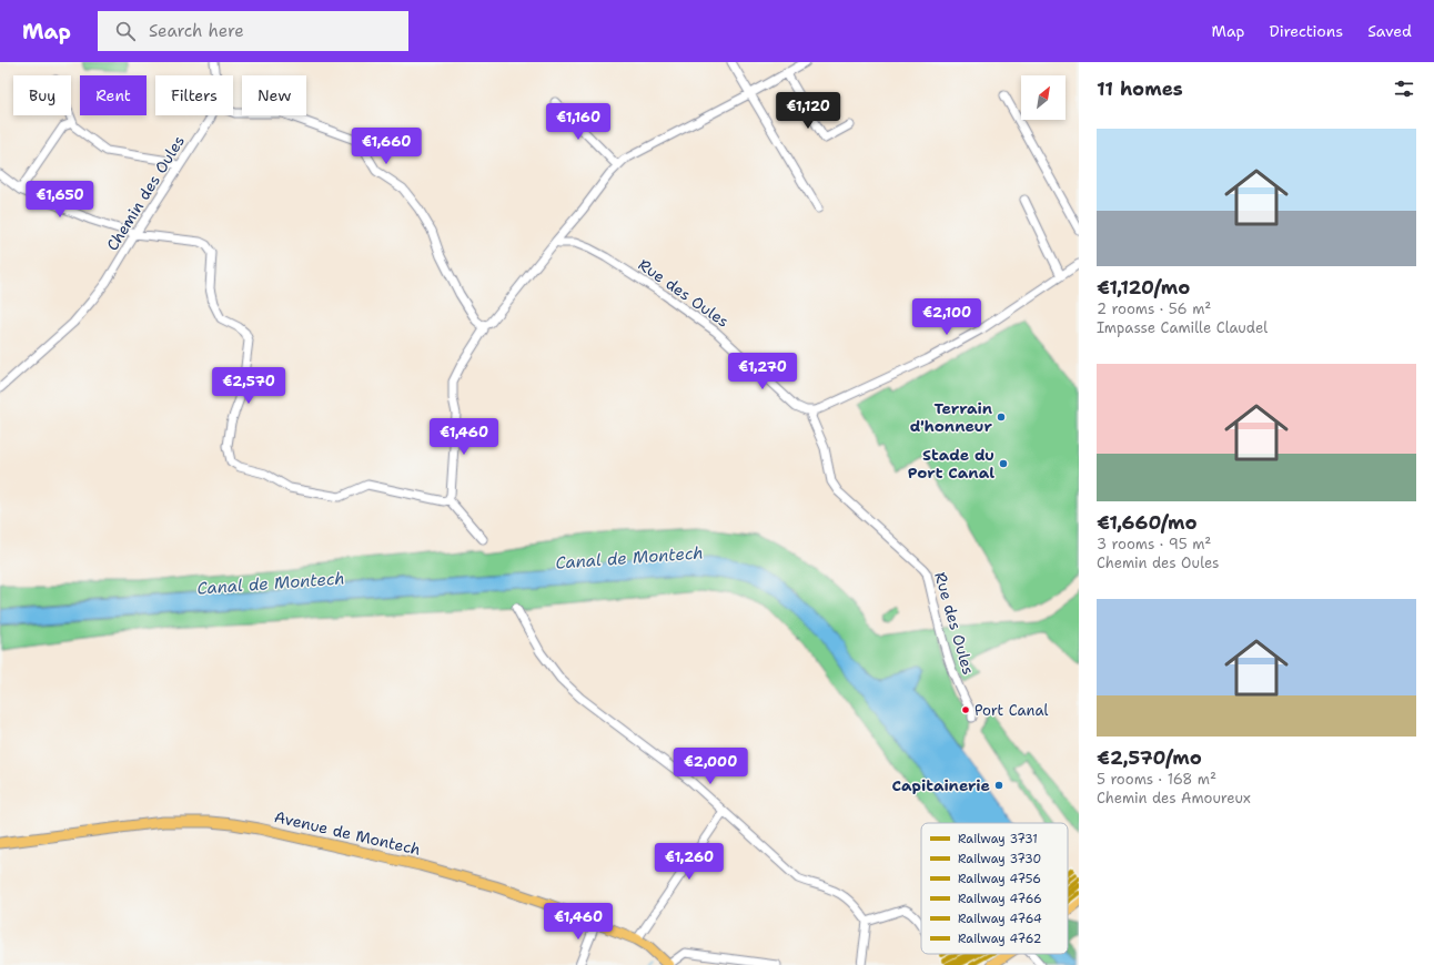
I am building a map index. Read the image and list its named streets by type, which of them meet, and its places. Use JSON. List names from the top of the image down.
{
  "streets": {
    "main road": ["Avenue de Montech"],
    "street": ["Chemin des Oules", "Rue des Oules"]
  },
  "water": ["Canal de Montech"],
  "places": [
    "Terrain d'honneur",
    "Stade du Port Canal",
    "Port Canal",
    "Capitainerie"
  ],
  "lines": [
    "rail line 4762",
    "rail line 4766",
    "rail line 3730",
    "rail line 3731",
    "rail line 4756",
    "rail line 4764"
  ],
  "legend": [
    "Railway 3731",
    "Railway 3730",
    "Railway 4756",
    "Railway 4766",
    "Railway 4764",
    "Railway 4762"
  ],
  "north": "top right",
  "page": {
    "header": "Map",
    "search": "Search here",
    "nav": ["Map", "Directions", "Saved"],
    "heading": "11 homes",
    "chip": [
      "Buy",
      "Rent",
      "Filters",
      "New"
    ],
    "price": [
      "€1,120",
      "€1,160",
      "€1,660",
      "€1,650",
      "€2,100",
      "€1,270",
      "€2,570",
      "€1,460",
      "€2,000",
      "€1,260",
      "€1,460"
    ],
    "list": [
      {
        "name": "€1,120/mo",
        "note": "2 rooms · 56 m² · Impasse Camille Claudel"
      },
      {
        "name": "€1,660/mo",
        "note": "3 rooms · 95 m² · Chemin des Oules"
      },
      {
        "name": "€2,570/mo",
        "note": "5 rooms · 168 m² · Chemin des Amoureux"
      }
    ]
  }
}
